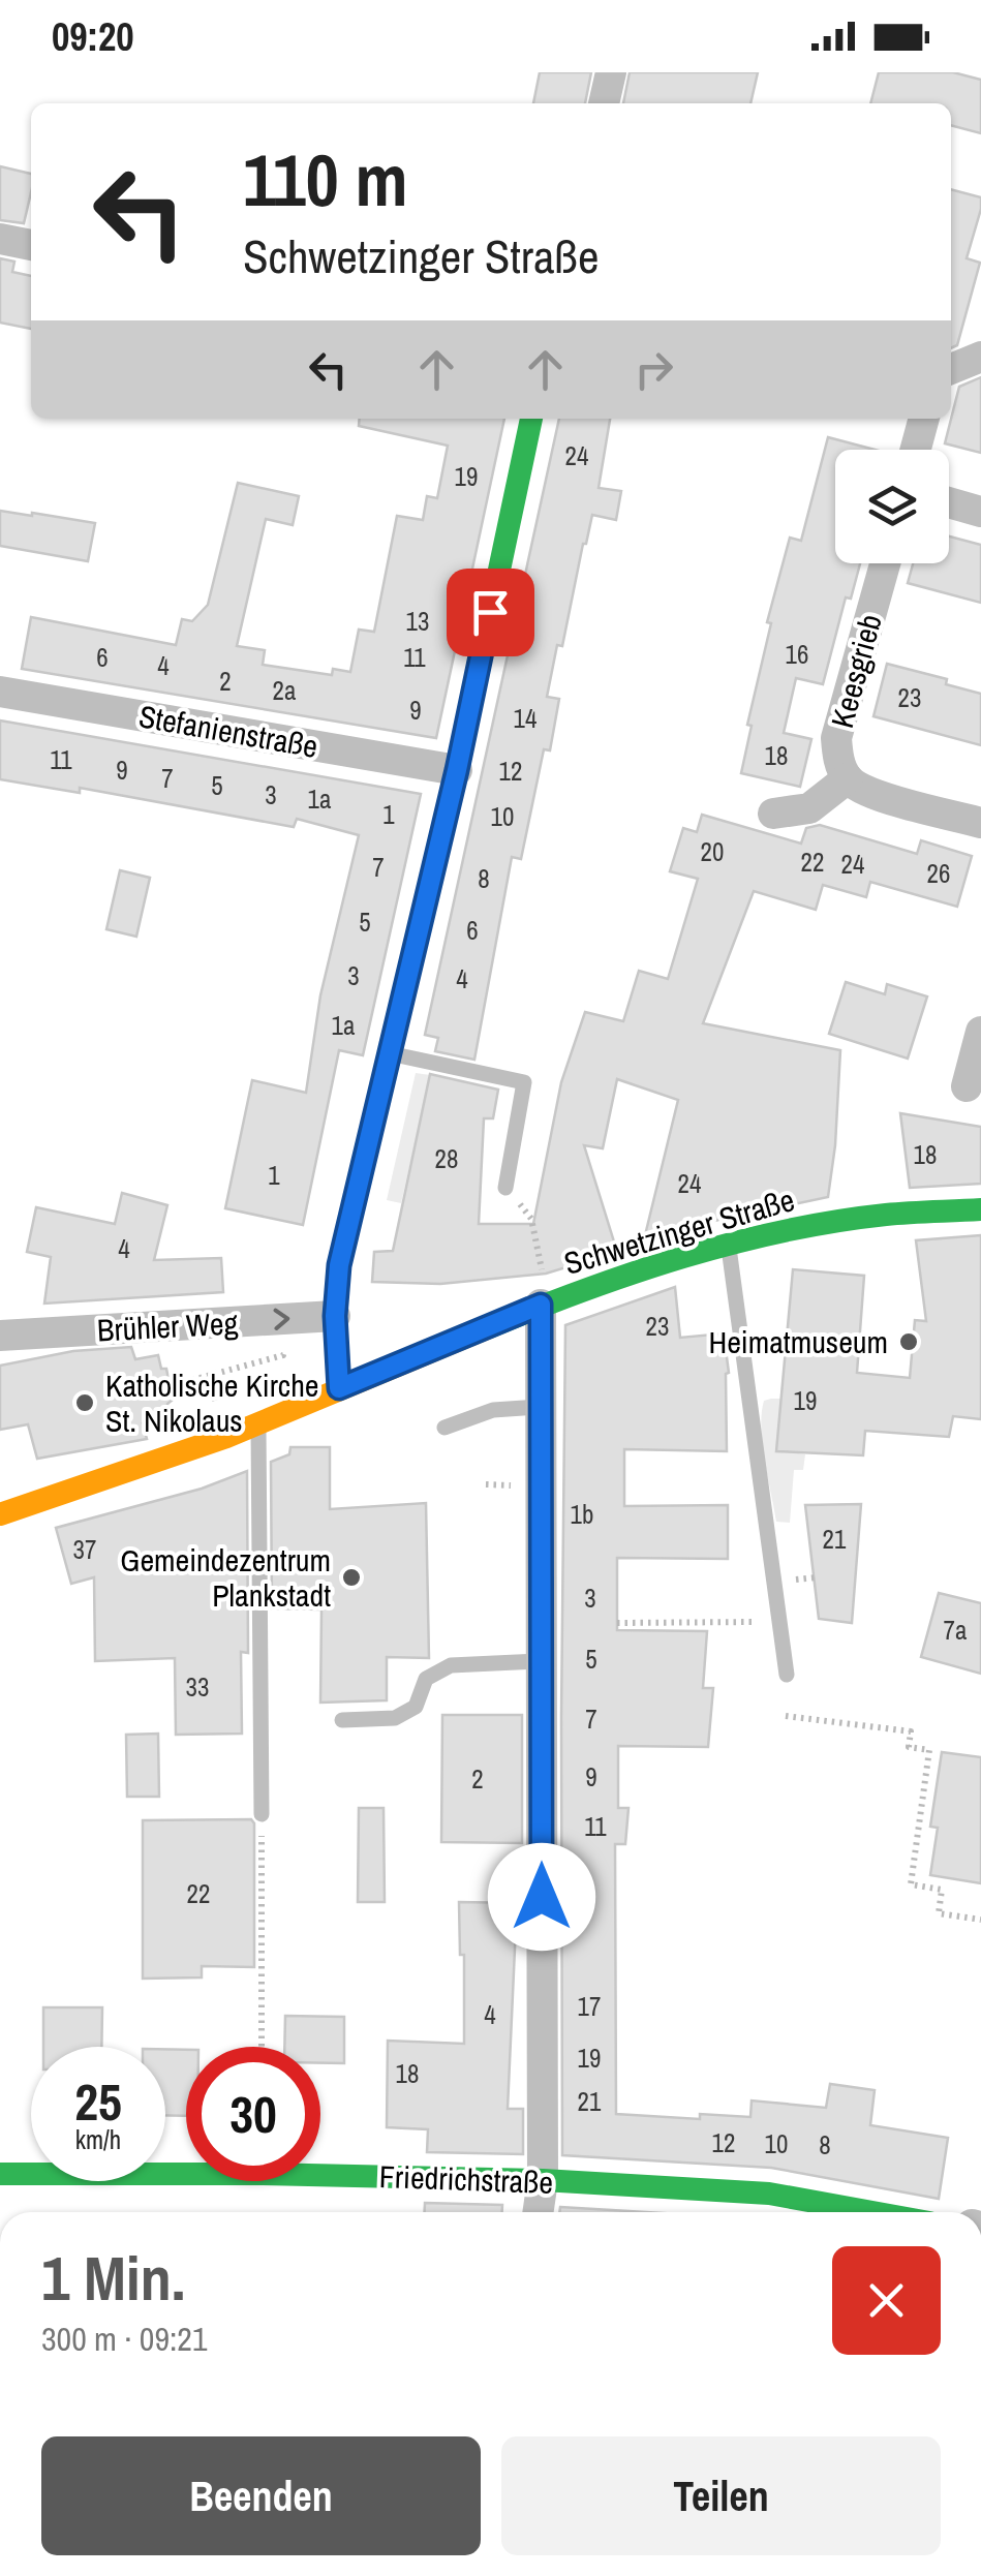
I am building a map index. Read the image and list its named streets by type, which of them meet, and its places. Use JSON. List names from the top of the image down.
{
  "streets": {
    "street": [
      "Keesgrieb",
      "Stefanienstraße",
      "Schwetzinger Straße",
      "Brühler Weg",
      "Friedrichstraße"
    ]
  },
  "one_way": ["Brühler Weg"],
  "places": ["Heimatmuseum", "Katholische Kirche St. Nikolaus", "Gemeindezentrum Plankstadt"],
  "house_numbers": [
    "24",
    "19",
    "13",
    "16",
    "6",
    "11",
    "4",
    "2",
    "2a",
    "23",
    "9",
    "14",
    "18",
    "11",
    "9",
    "12",
    "7",
    "5",
    "3",
    "1a",
    "1",
    "10",
    "20",
    "22",
    "24",
    "7",
    "26",
    "8",
    "5",
    "6",
    "3",
    "4",
    "1a",
    "18",
    "28",
    "1",
    "24",
    "4",
    "23",
    "19",
    "1b",
    "21",
    "37",
    "3",
    "7a",
    "5",
    "33",
    "7",
    "9",
    "2",
    "11",
    "22",
    "17",
    "4",
    "19",
    "18",
    "21",
    "12",
    "10",
    "8"
  ],
  "page": {
    "status": "09:20",
    "turn": ["110 m", "Schwetzinger Straße"],
    "speed": "25 km/h",
    "limit": "30",
    "heading": ["1 Min.", "300 m · 09:21"],
    "buttons": ["Beenden", "Teilen"]
  }
}
